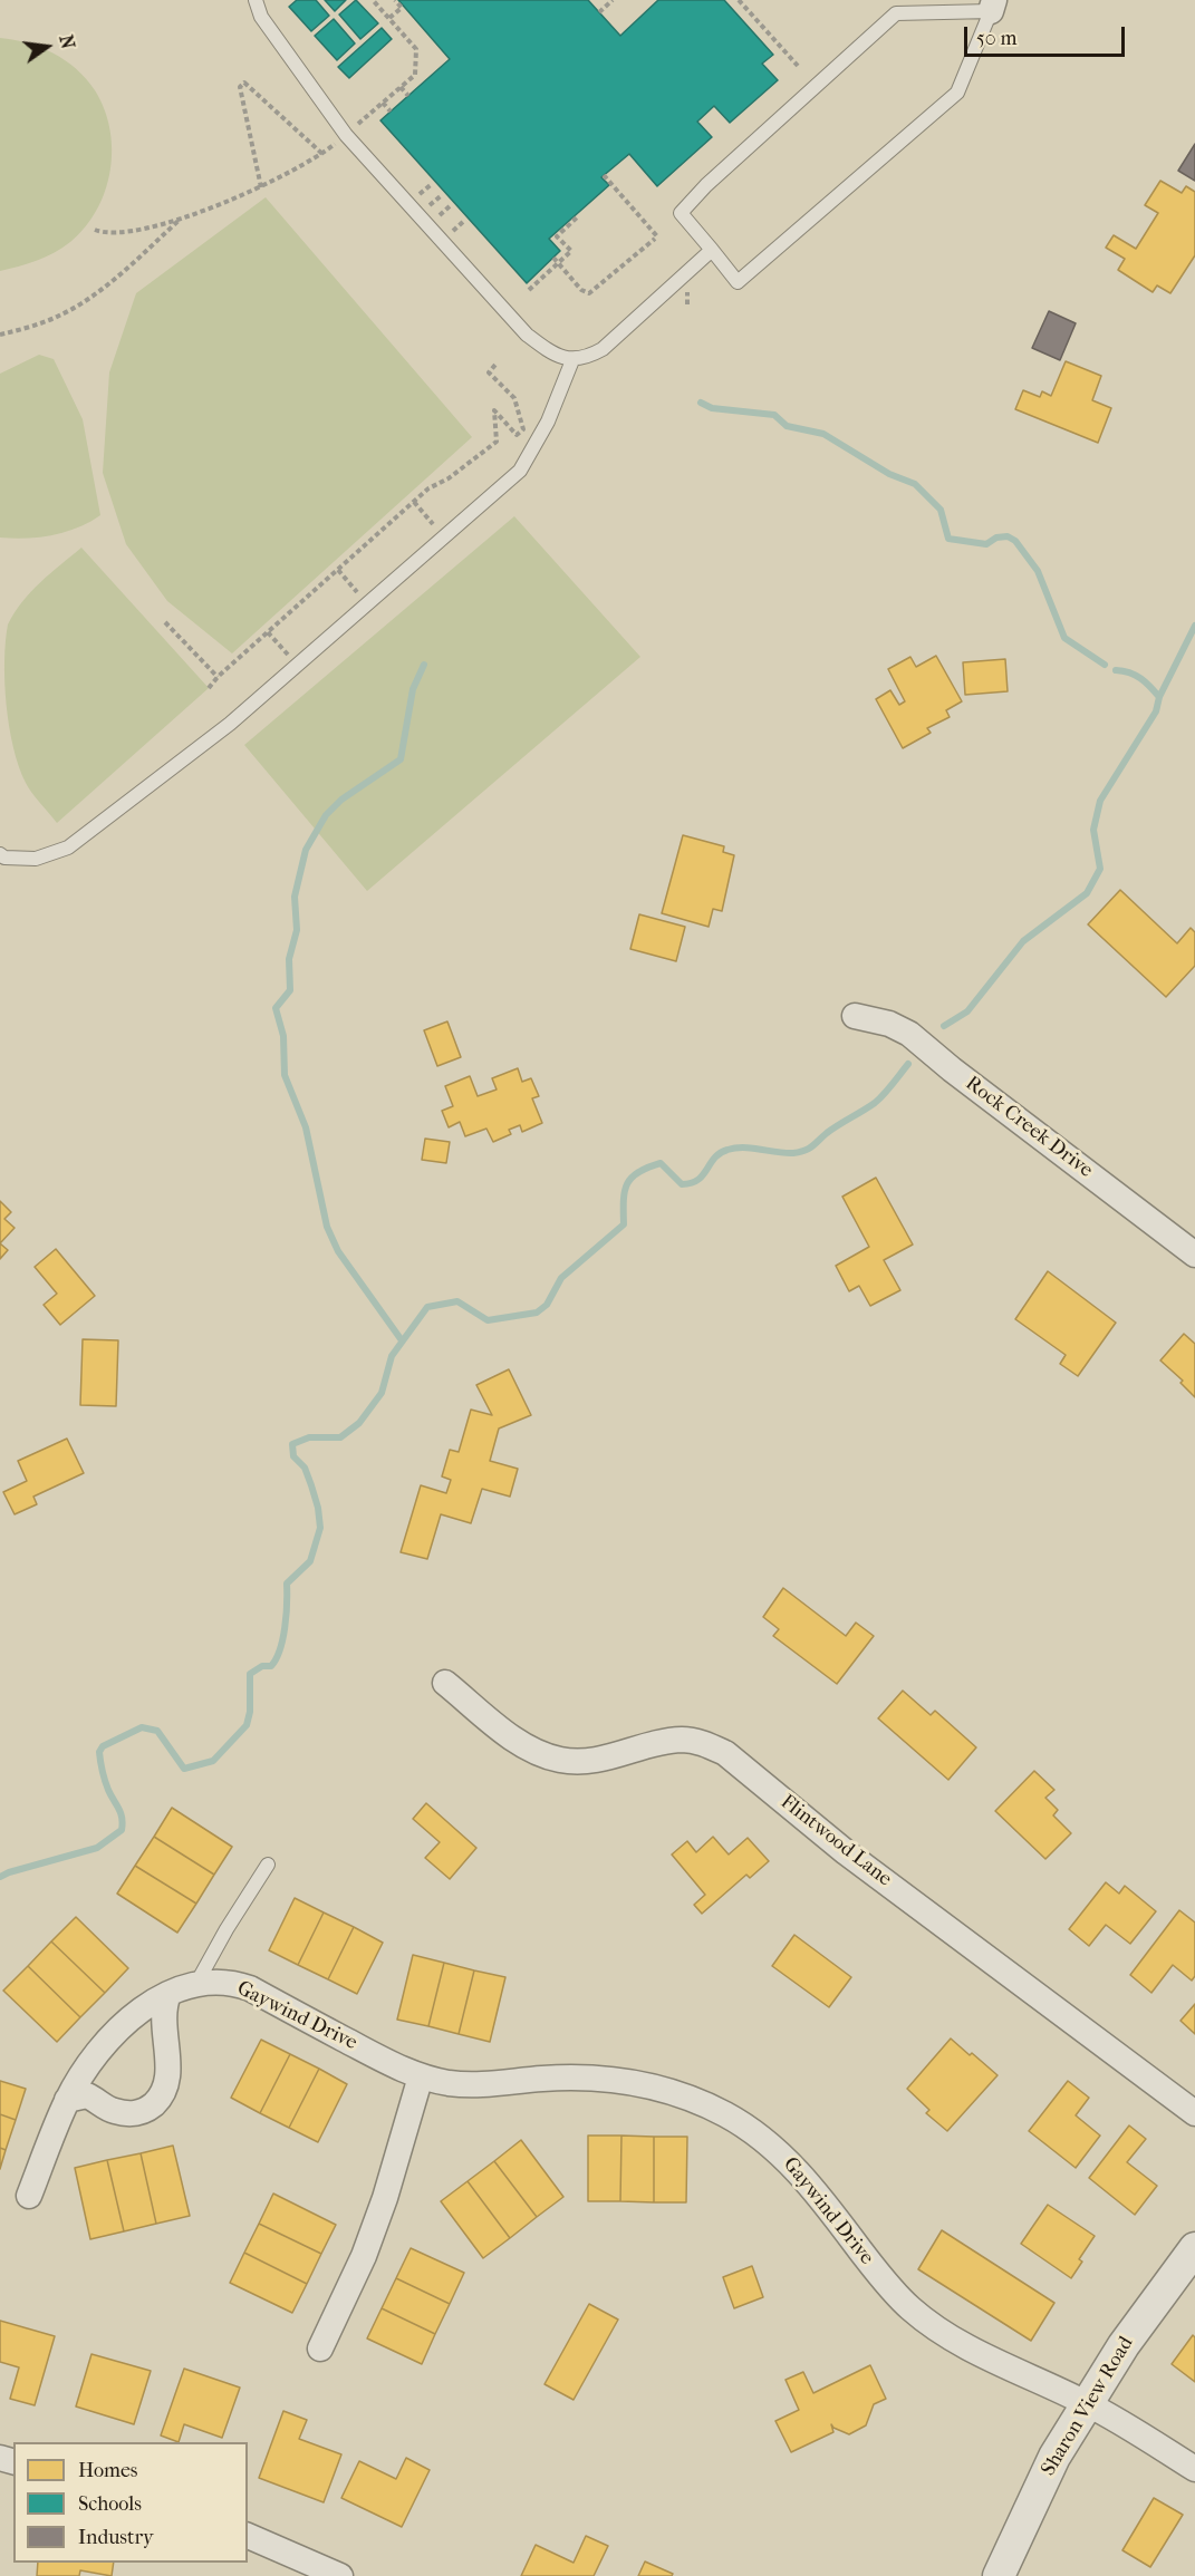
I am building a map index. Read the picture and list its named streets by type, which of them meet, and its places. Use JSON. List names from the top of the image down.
{
  "streets": {
    "street": [
      "Rock Creek Drive",
      "Flintwood Lane",
      "Gaywind Drive",
      "Sharon View Road"
    ]
  },
  "crossings": [
    ["Gaywind Drive", "Sharon View Road"]
  ],
  "legend": ["Homes", "Schools", "Industry"],
  "scale_bar": "50 m",
  "north": "right"
}
